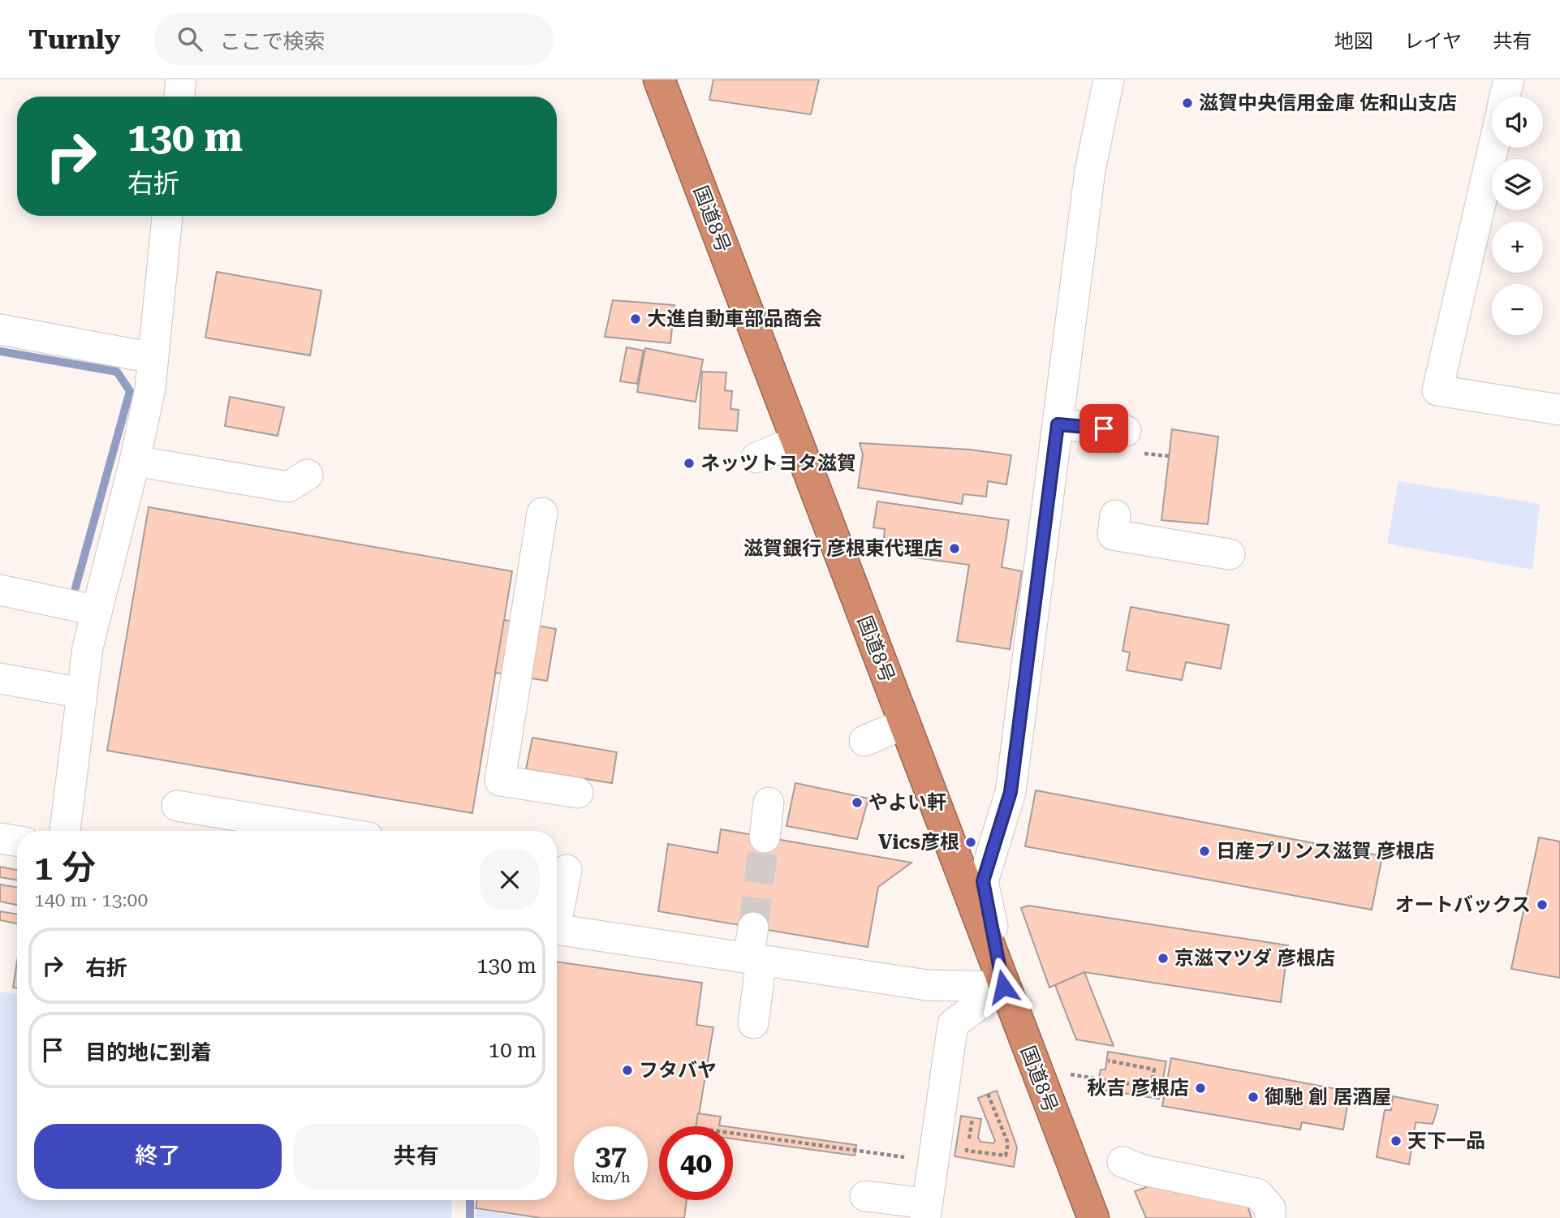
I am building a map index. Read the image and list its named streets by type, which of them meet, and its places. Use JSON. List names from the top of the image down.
{
  "streets": {
    "highway": ["国道8号"]
  },
  "places": [
    "滋賀中央信用金庫 佐和山支店",
    "大進自動車部品商会",
    "ネッツトヨタ滋賀",
    "滋賀銀行 彦根東代理店",
    "やよい軒",
    "Vics彦根",
    "日産プリンス滋賀 彦根店",
    "オートバックス",
    "京滋マツダ 彦根店",
    "フタバヤ",
    "秋吉 彦根店",
    "御馳 創 居酒屋",
    "天下一品"
  ],
  "page": {
    "header": "Turnly",
    "search": "ここで検索",
    "nav": ["地図", "レイヤ", "共有"],
    "map_buttons": ["+", "−"],
    "turn": ["130 m", "右折"],
    "heading": ["1 分", "140 m · 13:00"],
    "list": [
      {
        "name": "右折",
        "value": "130 m"
      },
      {
        "name": "目的地に到着",
        "value": "10 m"
      }
    ],
    "buttons": ["終了", "共有"],
    "speed": "37 km/h",
    "limit": "40"
  }
}
